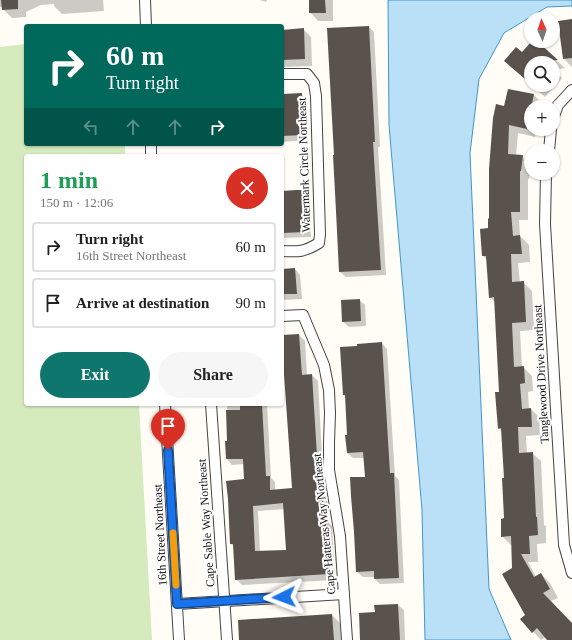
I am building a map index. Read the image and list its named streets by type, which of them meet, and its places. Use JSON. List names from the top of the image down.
{
  "streets": {
    "street": [
      "Watermark Circle Northeast",
      "Tanglewood Drive Northeast",
      "Cape Sable Way Northeast",
      "Cape Hatteras Way Northeast",
      "16th Street Northeast"
    ]
  },
  "north": "top",
  "page": {
    "map_buttons": ["+", "−"],
    "turn": ["60 m", "Turn right"],
    "heading": ["1 min", "150 m · 12:06"],
    "list": [
      {
        "name": "Turn right",
        "note": "16th Street Northeast",
        "value": "60 m"
      },
      {
        "name": "Arrive at destination",
        "value": "90 m"
      }
    ],
    "buttons": ["Exit", "Share"]
  }
}
